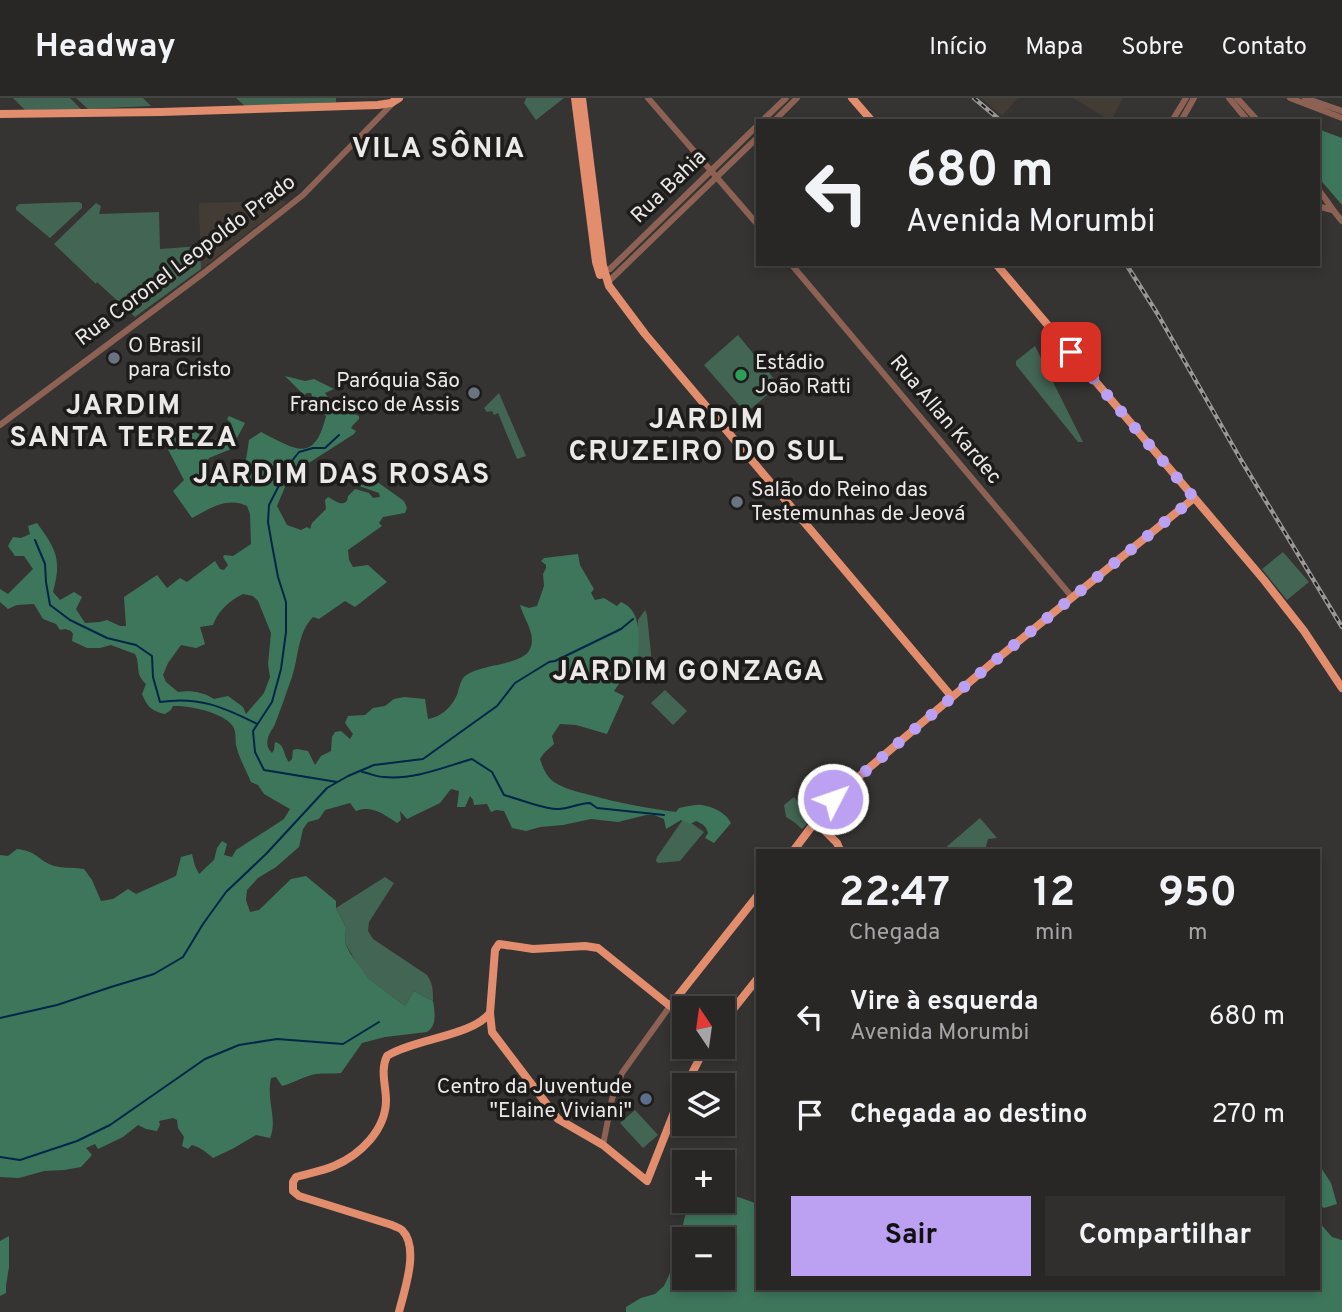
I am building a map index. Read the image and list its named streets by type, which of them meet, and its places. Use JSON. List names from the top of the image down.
{
  "streets": {
    "street": ["Rua Bahia", "Rua Coronel Leopoldo Prado", "Rua Allan Kardec"]
  },
  "districts": [
    "VILA SÔNIA",
    "JARDIM SANTA TEREZA",
    "JARDIM CRUZEIRO DO SUL",
    "JARDIM DAS ROSAS",
    "JARDIM GONZAGA"
  ],
  "places": [
    "O Brasil para Cristo",
    "Estádio João Ratti",
    "Paróquia São Francisco de Assis",
    "Salão do Reino das Testemunhas de Jeová",
    "Centro da Juventude \"Elaine Viviani\""
  ],
  "north": "top",
  "page": {
    "header": "Headway",
    "nav": [
      "Início",
      "Mapa",
      "Sobre",
      "Contato"
    ],
    "turn": ["680 m", "Avenida Morumbi"],
    "eta": [
      "22:47",
      "Chegada",
      "12",
      "min",
      "950",
      "m"
    ],
    "list": [
      {
        "name": "Vire à esquerda",
        "note": "Avenida Morumbi",
        "value": "680 m"
      },
      {
        "name": "Chegada ao destino",
        "value": "270 m"
      }
    ],
    "map_buttons": ["+", "−"],
    "buttons": ["Sair", "Compartilhar"]
  }
}
